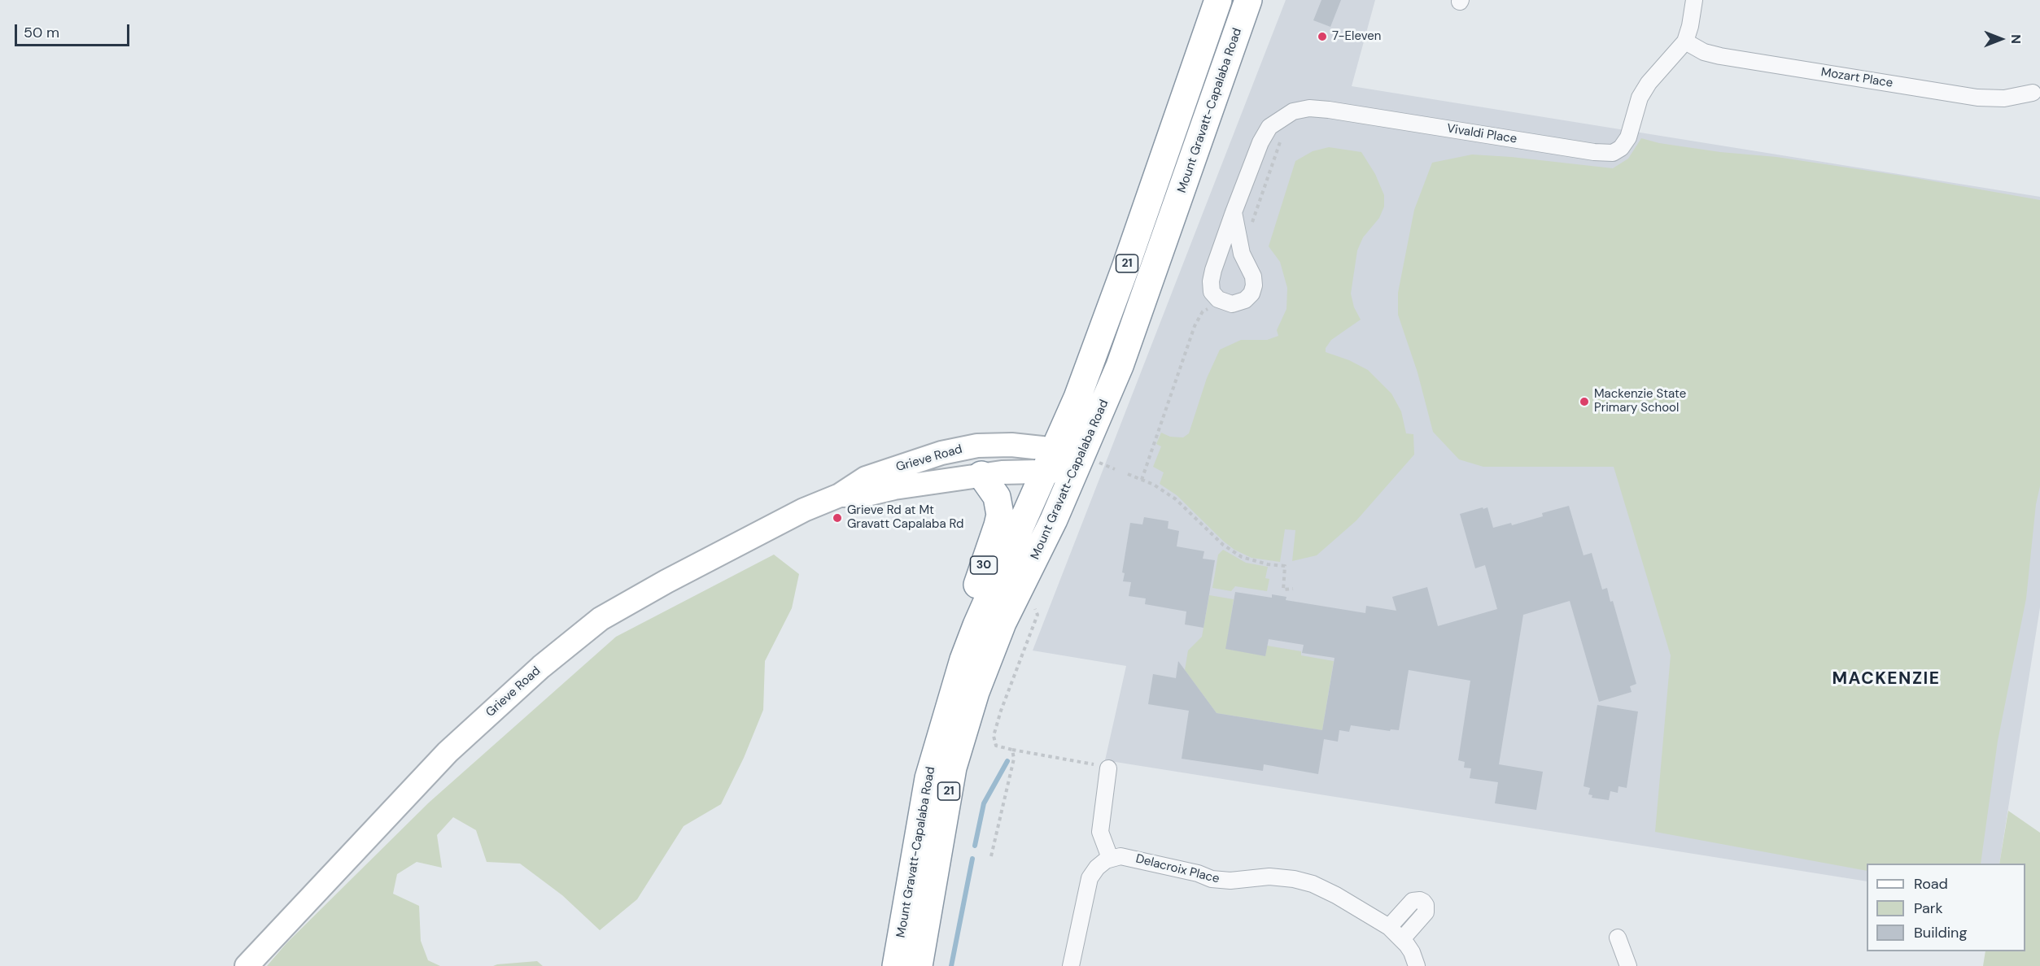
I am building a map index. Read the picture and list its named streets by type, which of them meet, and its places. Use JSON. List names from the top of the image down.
{
  "streets": {
    "highway": ["Mount Gravatt-Capalaba Road", "21", "30"],
    "main road": ["Grieve Road"],
    "street": ["Mozart Place", "Vivaldi Place", "Delacroix Place"]
  },
  "crossings": [
    ["Mozart Place", "Vivaldi Place"],
    ["Mount Gravatt-Capalaba Road", "Grieve Road"],
    ["Mount Gravatt-Capalaba Road", "30"],
    ["Grieve Road", "30"]
  ],
  "districts": ["MACKENZIE"],
  "places": ["7-Eleven", "Mackenzie State Primary School", "Grieve Rd at Mt Gravatt Capalaba Rd"],
  "legend": ["Road", "Park", "Building"],
  "scale_bar": "50 m",
  "north": "right"
}
